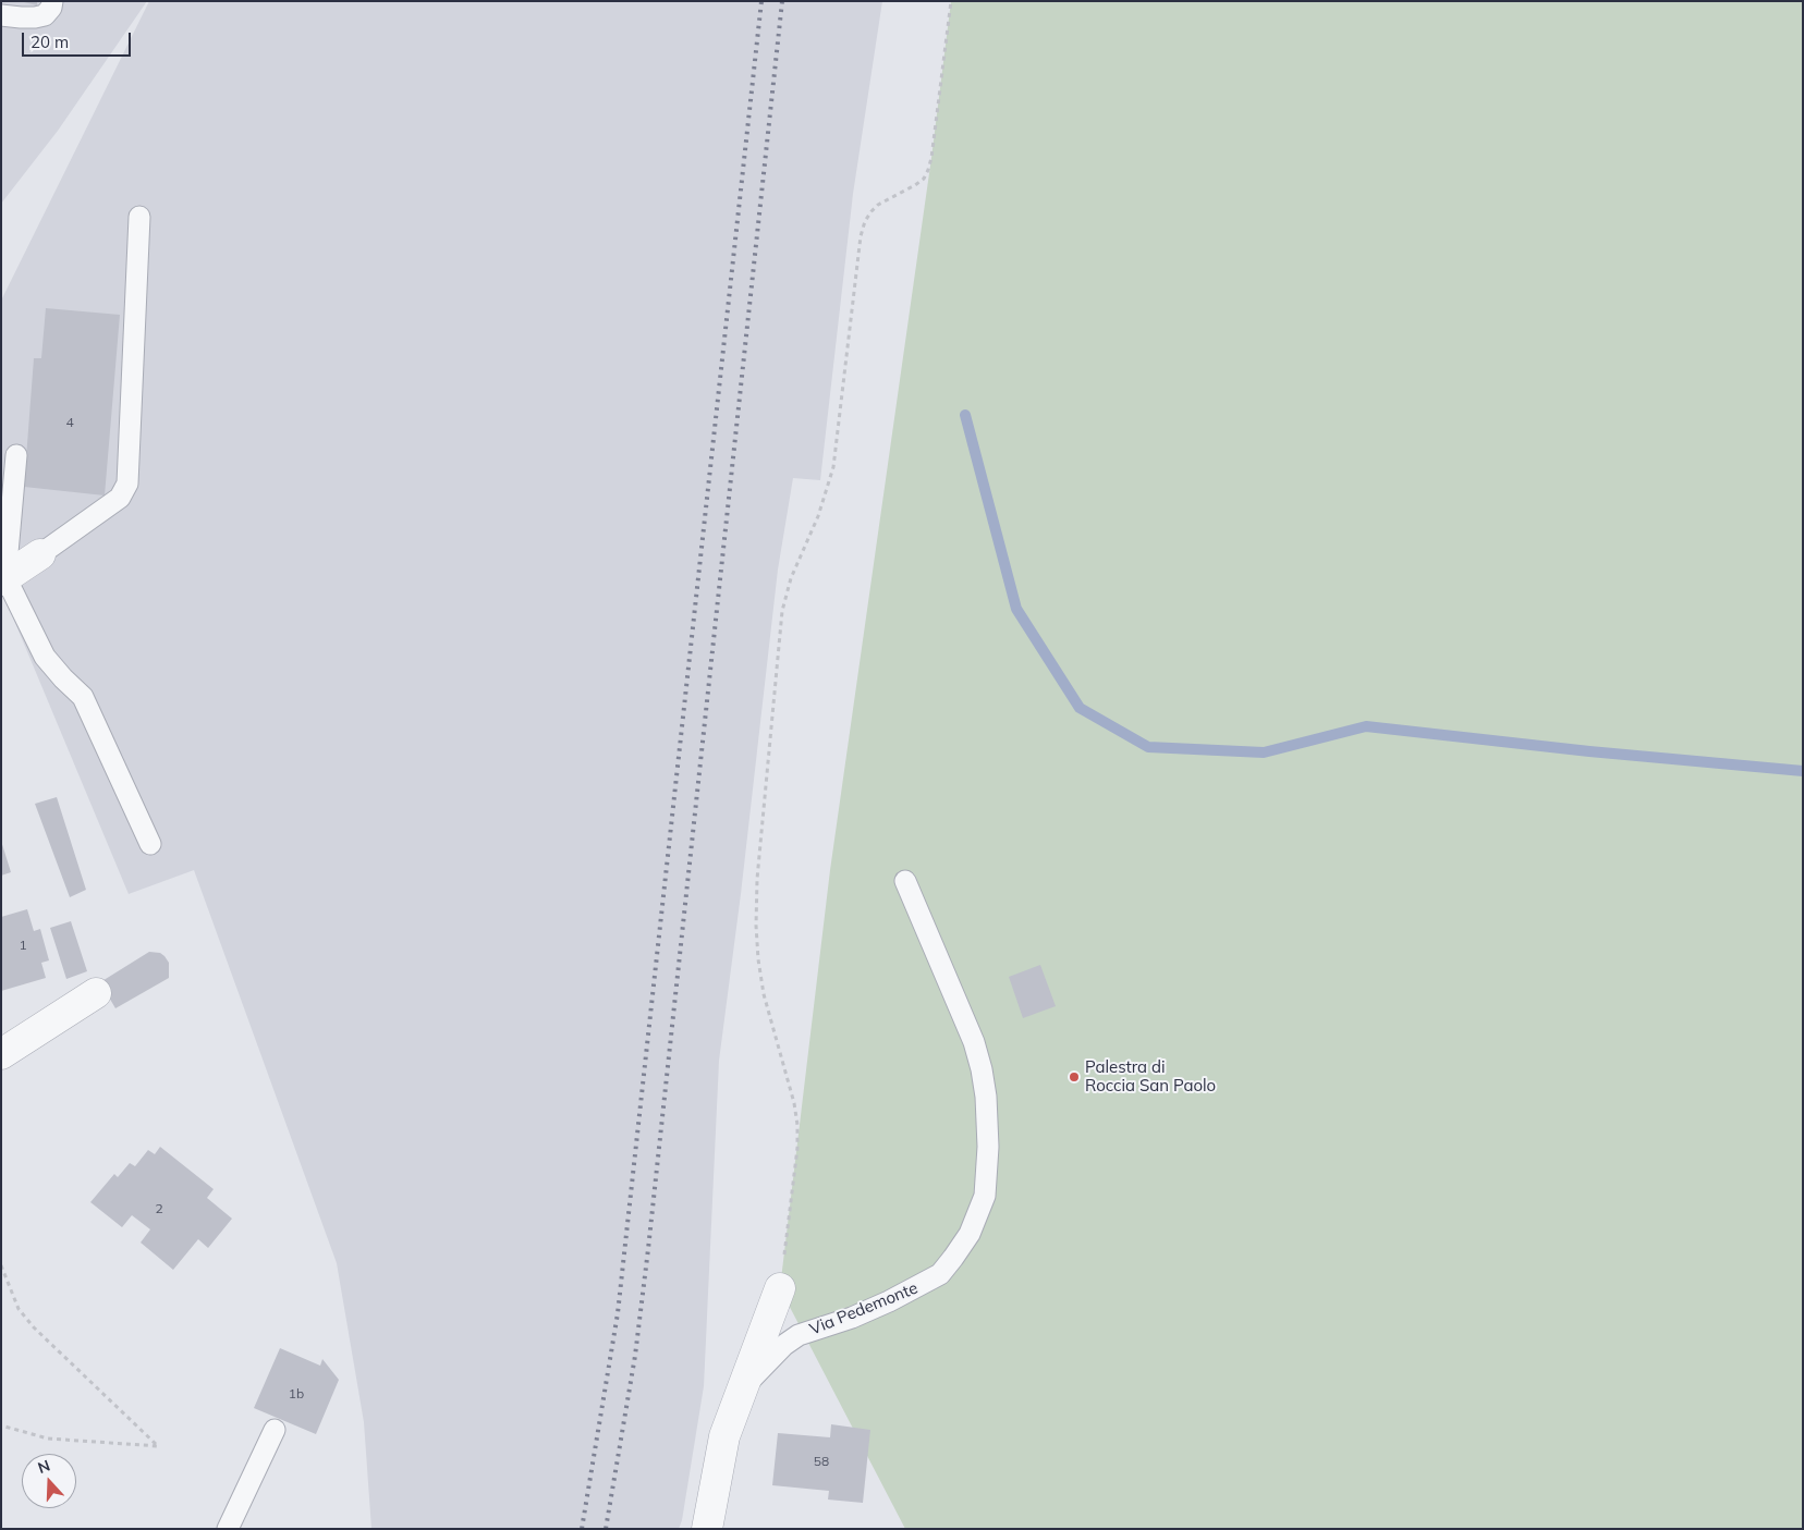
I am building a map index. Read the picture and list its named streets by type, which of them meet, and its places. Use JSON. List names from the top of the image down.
{
  "streets": {
    "street": ["Via Pedemonte"]
  },
  "places": ["Palestra di Roccia San Paolo"],
  "house_numbers": [
    "4",
    "1",
    "2",
    "1b",
    "58"
  ],
  "scale_bar": "20 m",
  "north": "top"
}
